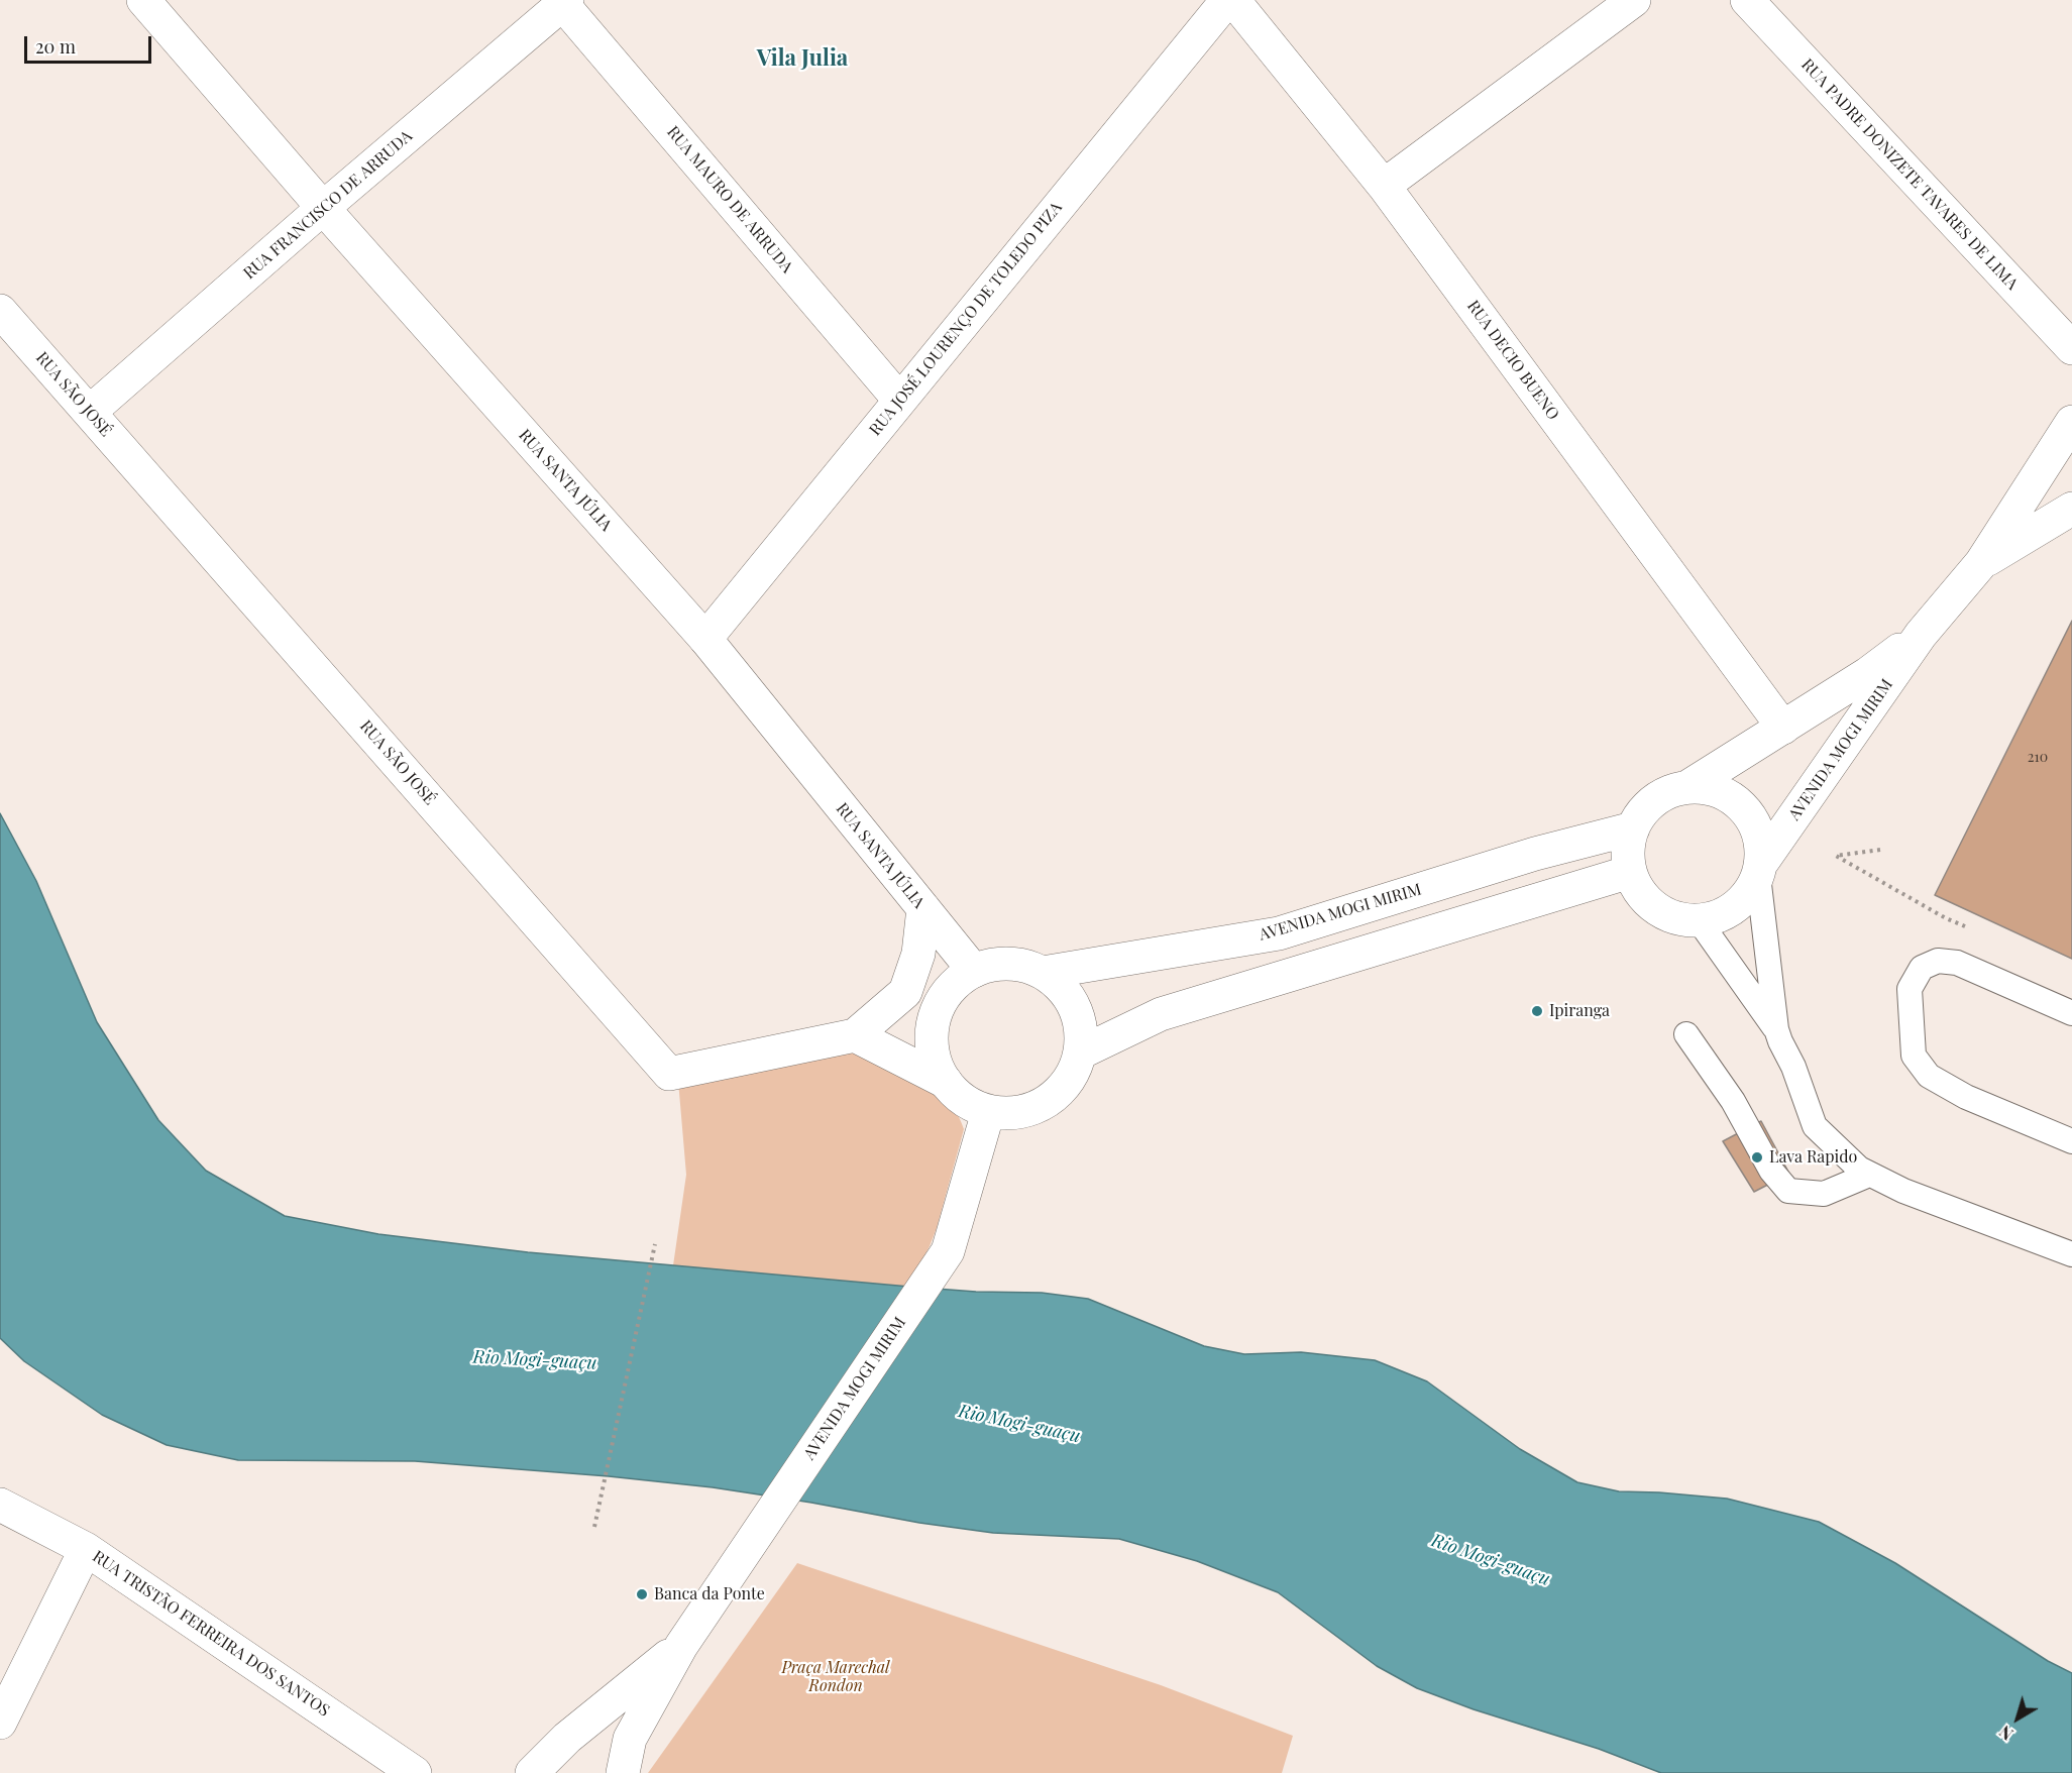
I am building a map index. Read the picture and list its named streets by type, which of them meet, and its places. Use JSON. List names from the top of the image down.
{
  "streets": {
    "street": [
      "RUA PADRE DONIZETE TAVARES DE LIMA",
      "RUA MAURO DE ARRUDA",
      "RUA FRANCISCO DE ARRUDA",
      "RUA JOSÉ LOURENÇO DE TOLEDO PIZA",
      "RUA DECIO BUENO",
      "RUA SÃO JOSÉ",
      "RUA SANTA JÚLIA",
      "AVENIDA MOGI MIRIM",
      "RUA TRISTÃO FERREIRA DOS SANTOS"
    ]
  },
  "crossings": [
    ["RUA MAURO DE ARRUDA", "RUA FRANCISCO DE ARRUDA"],
    ["RUA MAURO DE ARRUDA", "RUA JOSÉ LOURENÇO DE TOLEDO PIZA"],
    ["RUA FRANCISCO DE ARRUDA", "RUA SÃO JOSÉ"],
    ["RUA FRANCISCO DE ARRUDA", "RUA SANTA JÚLIA"],
    ["RUA JOSÉ LOURENÇO DE TOLEDO PIZA", "RUA SANTA JÚLIA"],
    ["RUA DECIO BUENO", "AVENIDA MOGI MIRIM"],
    ["RUA SÃO JOSÉ", "RUA SANTA JÚLIA"],
    ["RUA SANTA JÚLIA", "AVENIDA MOGI MIRIM"]
  ],
  "districts": ["Vila Julia"],
  "water": ["Rio Mogi-guaçu"],
  "parks": ["Praça Marechal Rondon"],
  "places": ["Ipiranga", "Lava Rapido", "Banca da Ponte"],
  "house_numbers": ["210"],
  "scale_bar": "20 m",
  "north": "bottom left"
}
